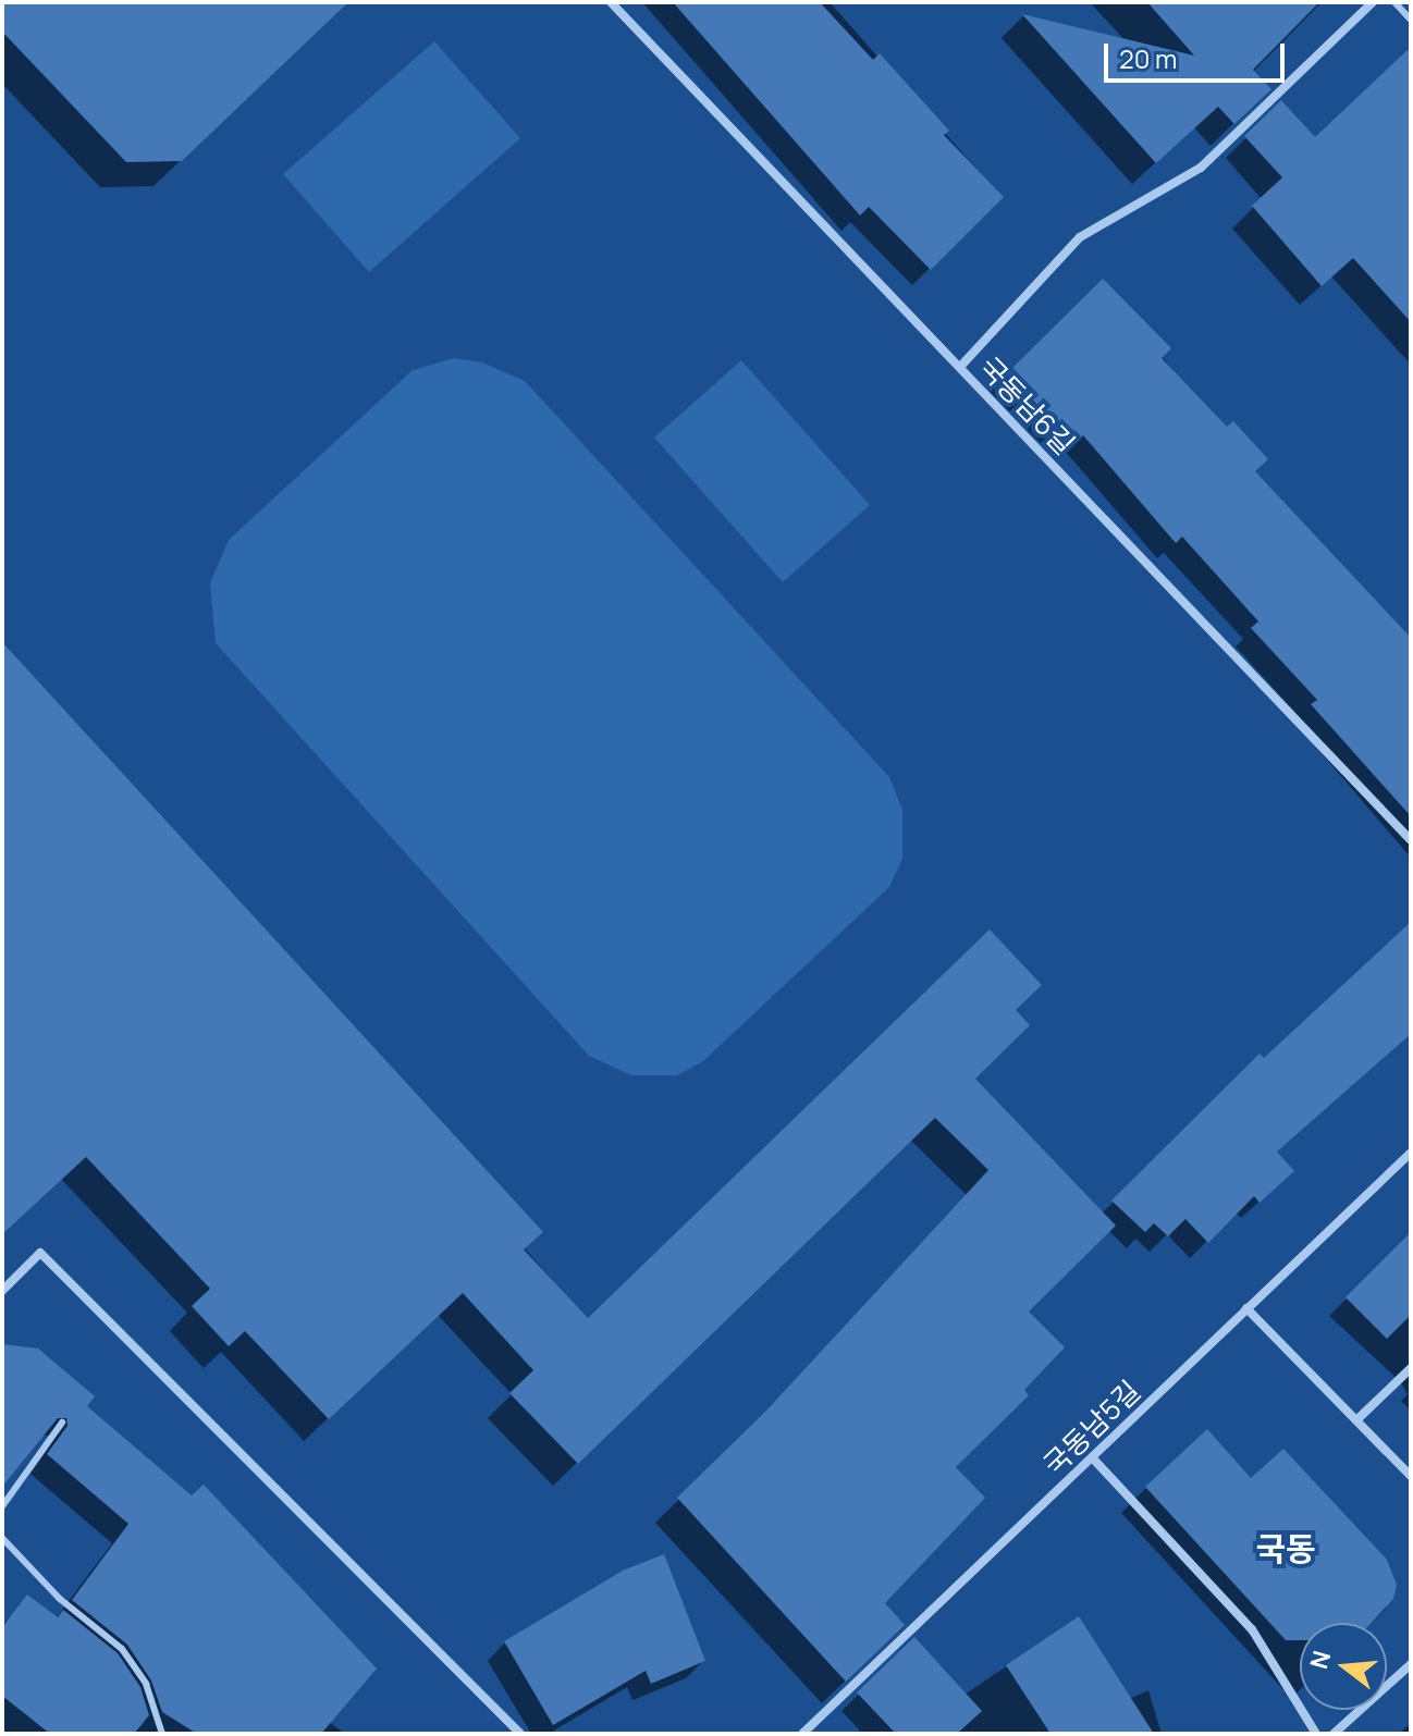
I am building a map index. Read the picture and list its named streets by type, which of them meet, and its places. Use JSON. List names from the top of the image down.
{
  "streets": {
    "street": ["국동남6길", "국동남5길"]
  },
  "districts": ["국동"],
  "scale_bar": "20 m",
  "north": "left"
}
